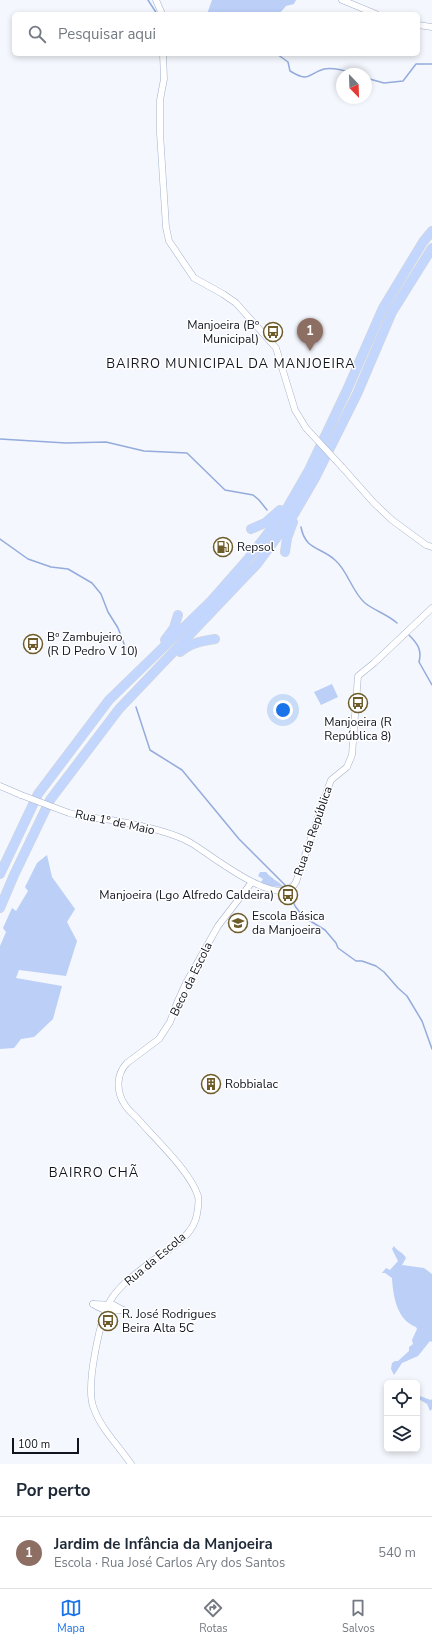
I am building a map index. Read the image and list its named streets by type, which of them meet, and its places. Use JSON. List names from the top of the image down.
{
  "streets": {
    "street": [
      "Rua 1º de Maio",
      "Rua da República",
      "Beco da Escola",
      "Rua da Escola"
    ]
  },
  "crossings": [
    ["Rua 1º de Maio", "Rua da República"],
    ["Rua 1º de Maio", "Beco da Escola"],
    ["Beco da Escola", "Rua da Escola"]
  ],
  "districts": ["BAIRRO MUNICIPAL DA MANJOEIRA", "BAIRRO CHÃ"],
  "places": {
    "bus stop": [
      "Manjoeira (Bº Municipal)",
      "Bº Zambujeiro (R D Pedro V 10)",
      "Manjoeira (R República 8)",
      "Manjoeira (Lgo Alfredo Caldeira)",
      "R. José Rodrigues Beira Alta 5C"
    ],
    "fuel station": ["Repsol"],
    "school or university": ["Escola Básica da Manjoeira"],
    "building": ["Robbialac"]
  },
  "scale_bar": "100 m",
  "north": "bottom right",
  "page": {
    "search": "Pesquisar aqui",
    "pins": "1",
    "scale": "100 m",
    "heading": "Por perto",
    "list": [
      {
        "mark": "1",
        "name": "Jardim de Infância da Manjoeira",
        "note": "Escola · Rua José Carlos Ary dos Santos",
        "value": "540 m"
      }
    ],
    "nav": ["Mapa", "Rotas", "Salvos"]
  }
}
